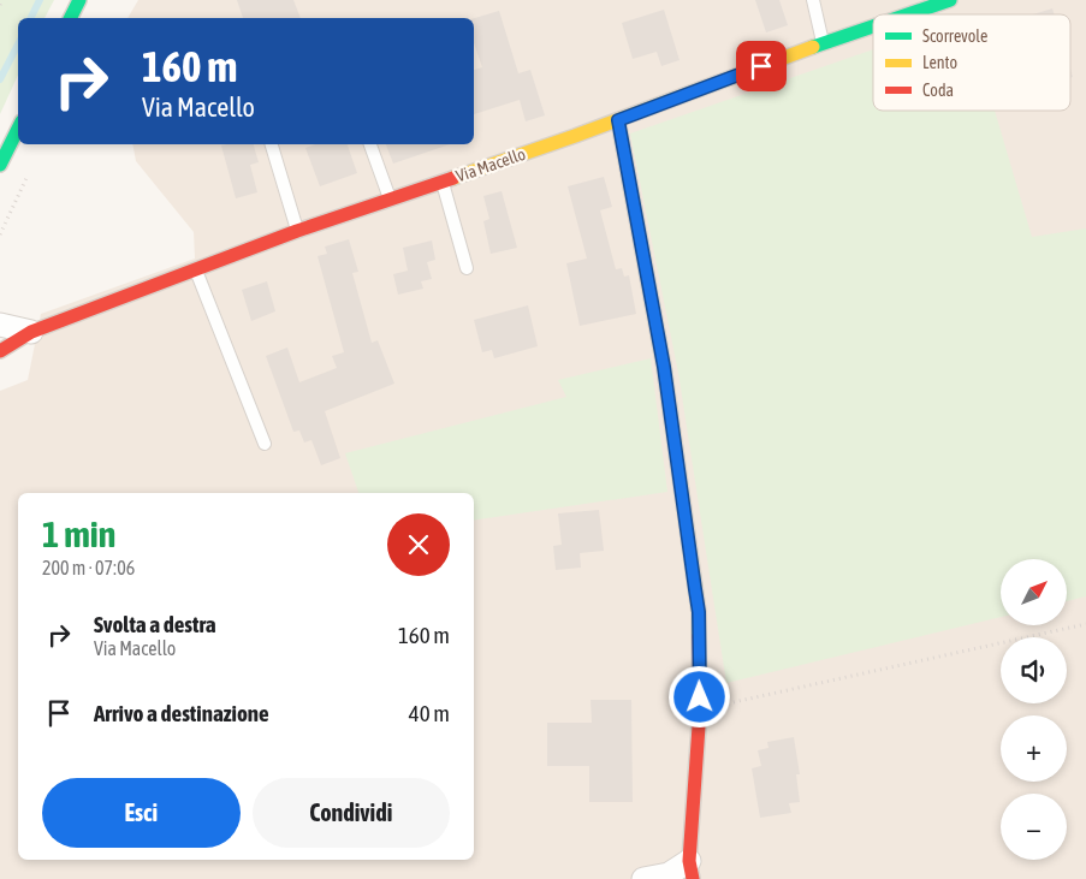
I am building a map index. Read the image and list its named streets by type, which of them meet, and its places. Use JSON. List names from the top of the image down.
{
  "streets": {
    "street": ["Via Macello"]
  },
  "legend": ["Scorrevole", "Lento", "Coda"],
  "north": "top right",
  "page": {
    "turn": ["160 m", "Via Macello"],
    "heading": ["1 min", "200 m · 07:06"],
    "map_buttons": ["+", "−"],
    "list": [
      {
        "name": "Svolta a destra",
        "note": "Via Macello",
        "value": "160 m"
      },
      {
        "name": "Arrivo a destinazione",
        "value": "40 m"
      }
    ],
    "buttons": ["Esci", "Condividi"]
  }
}
